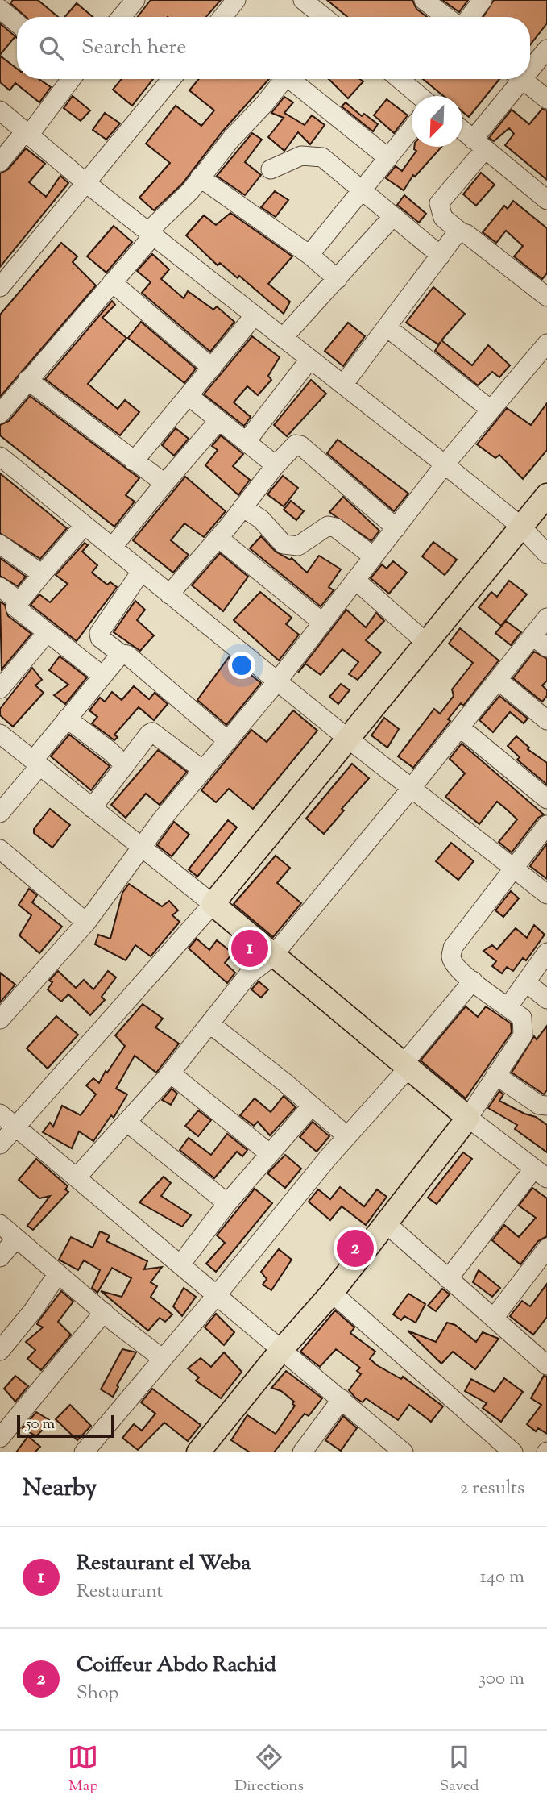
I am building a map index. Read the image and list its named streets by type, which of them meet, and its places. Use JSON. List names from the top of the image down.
{
  "scale_bar": "50 m",
  "north": "bottom left",
  "page": {
    "search": "Search here",
    "pins": ["1", "2"],
    "scale": "50 m",
    "heading": ["Nearby", "2 results"],
    "list": [
      {
        "mark": "1",
        "name": "Restaurant el Weba",
        "note": "Restaurant",
        "value": "140 m"
      },
      {
        "mark": "2",
        "name": "Coiffeur Abdo Rachid",
        "note": "Shop",
        "value": "300 m"
      }
    ],
    "nav": ["Map", "Directions", "Saved"]
  }
}
